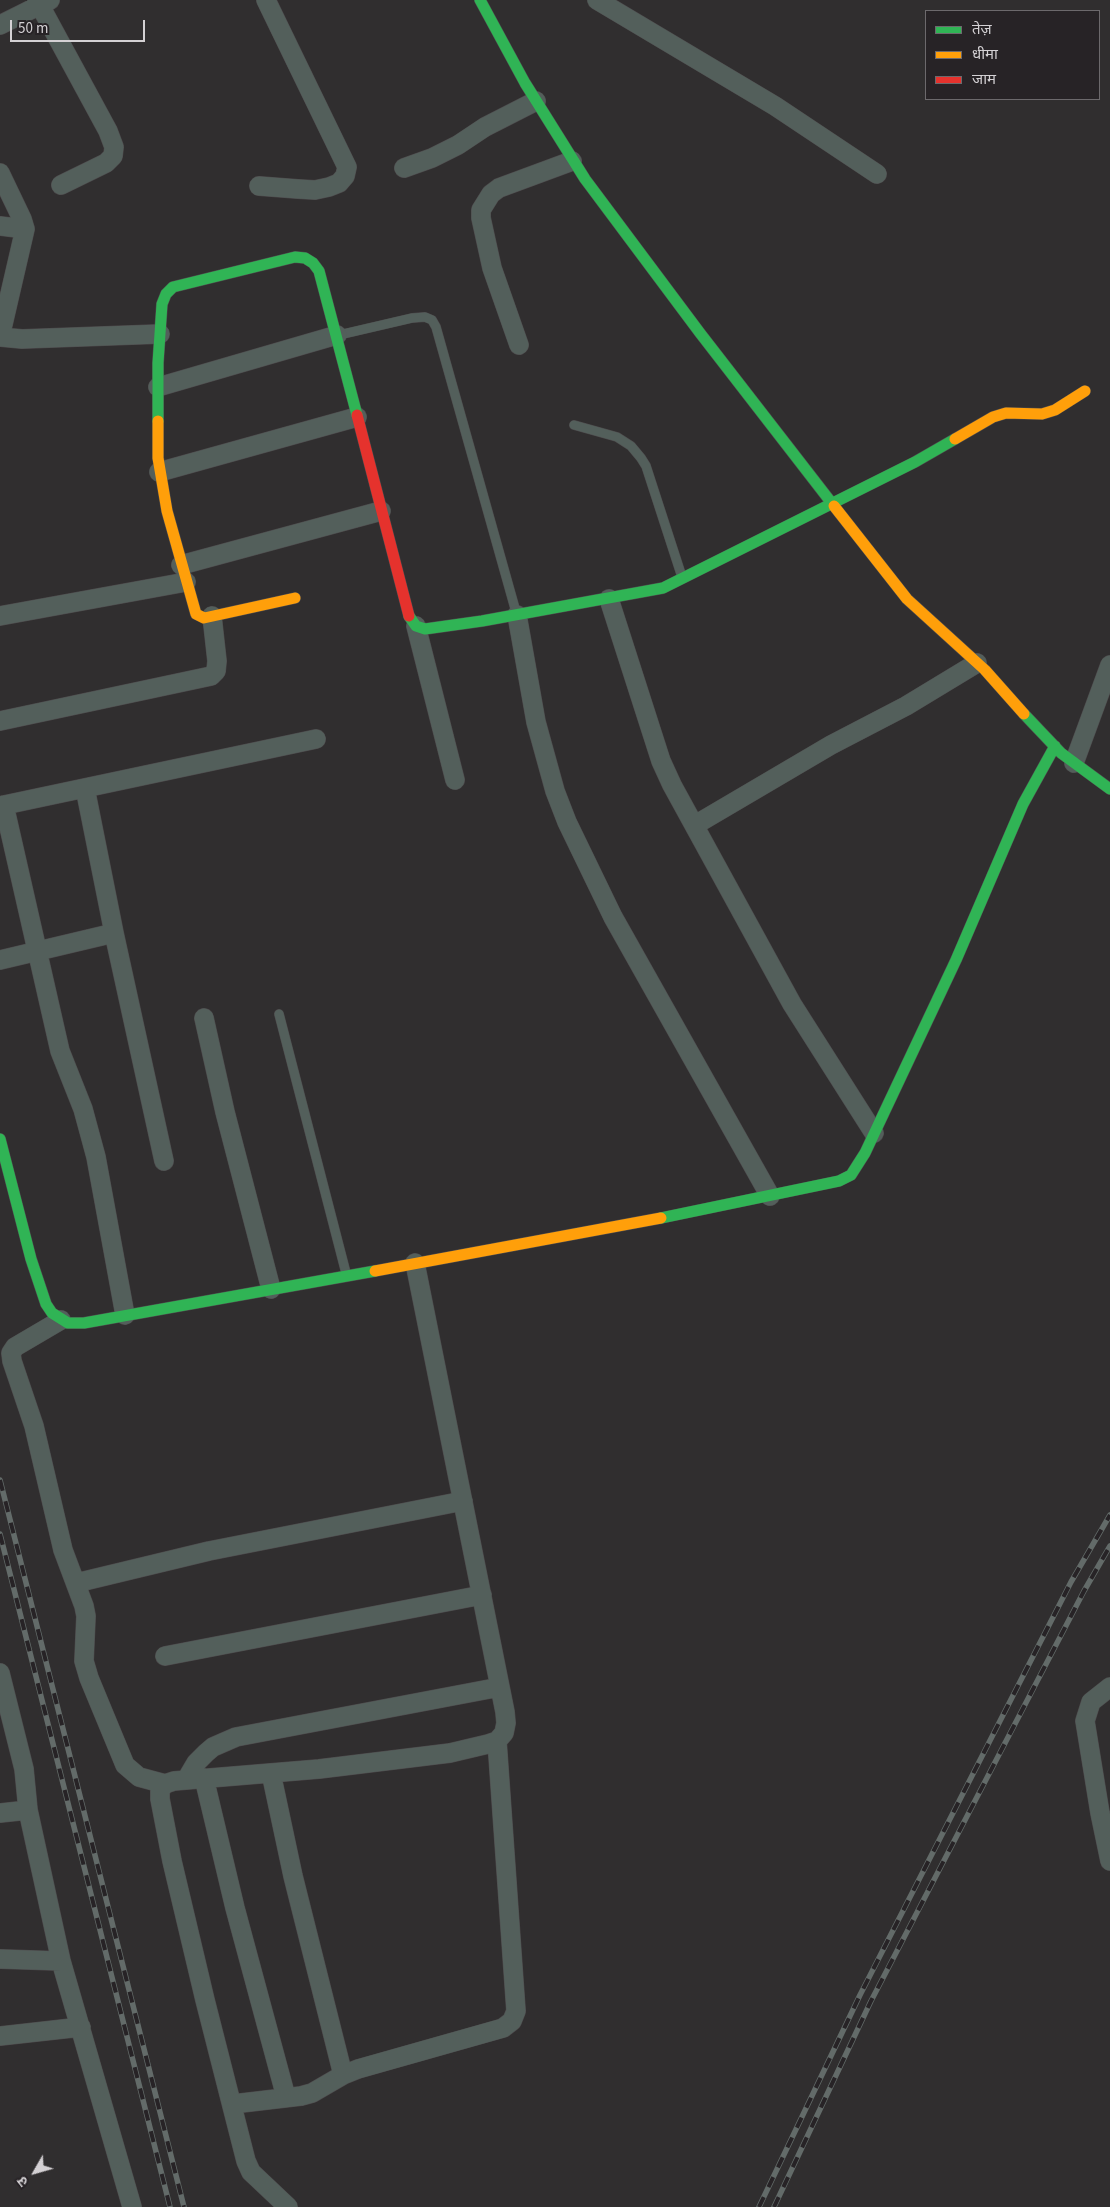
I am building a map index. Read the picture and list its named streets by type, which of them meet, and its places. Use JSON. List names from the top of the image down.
{
  "legend": ["तेज़", "धीमा", "जाम"],
  "scale_bar": "50 m",
  "north": "bottom left"
}
